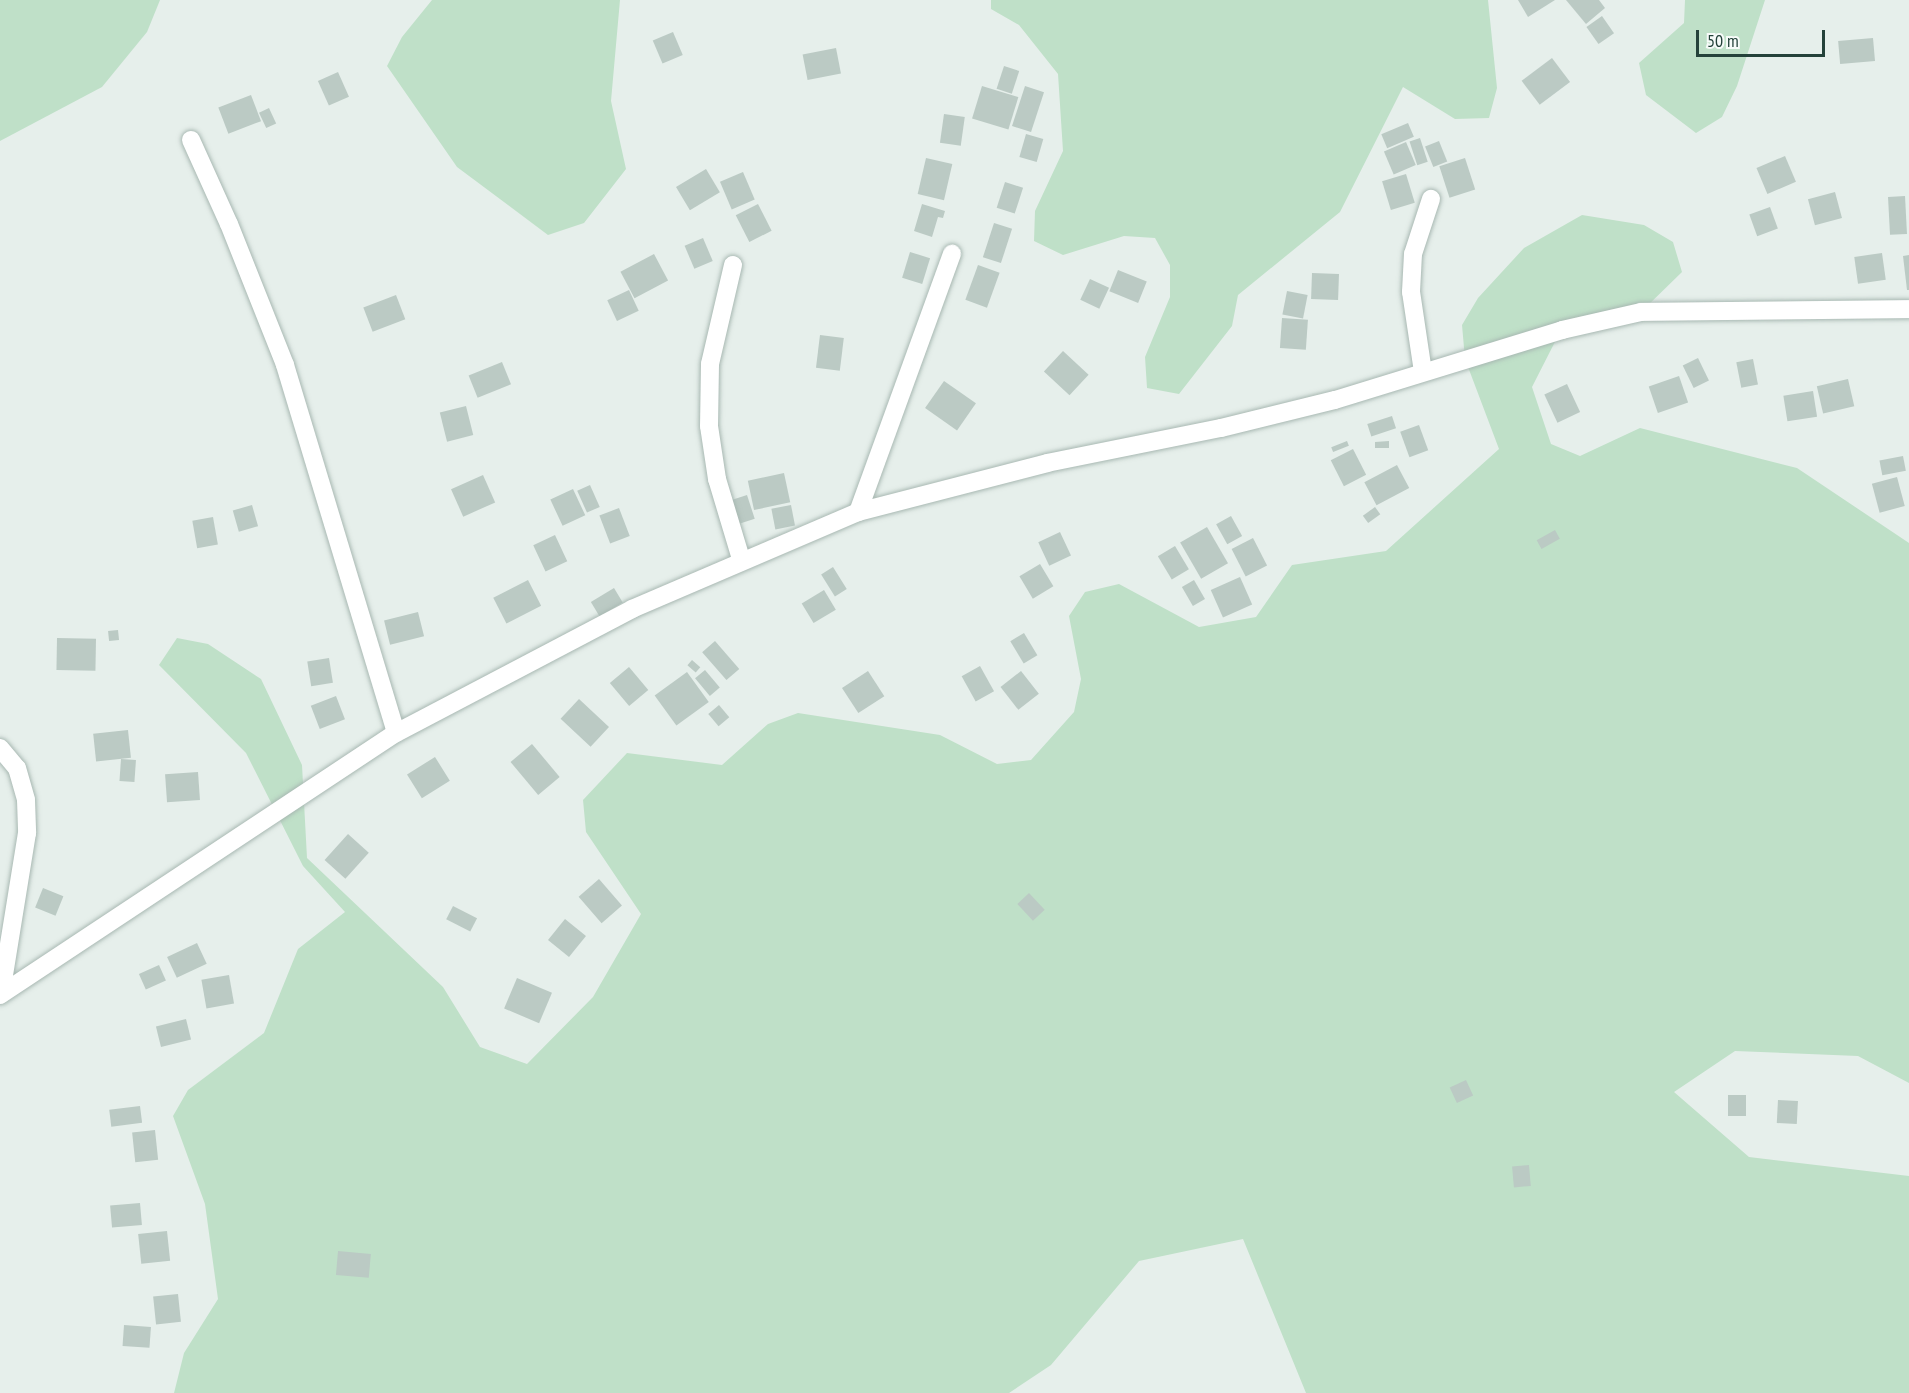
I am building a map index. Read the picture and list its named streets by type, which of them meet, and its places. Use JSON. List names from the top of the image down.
{
  "scale_bar": "50 m"
}
